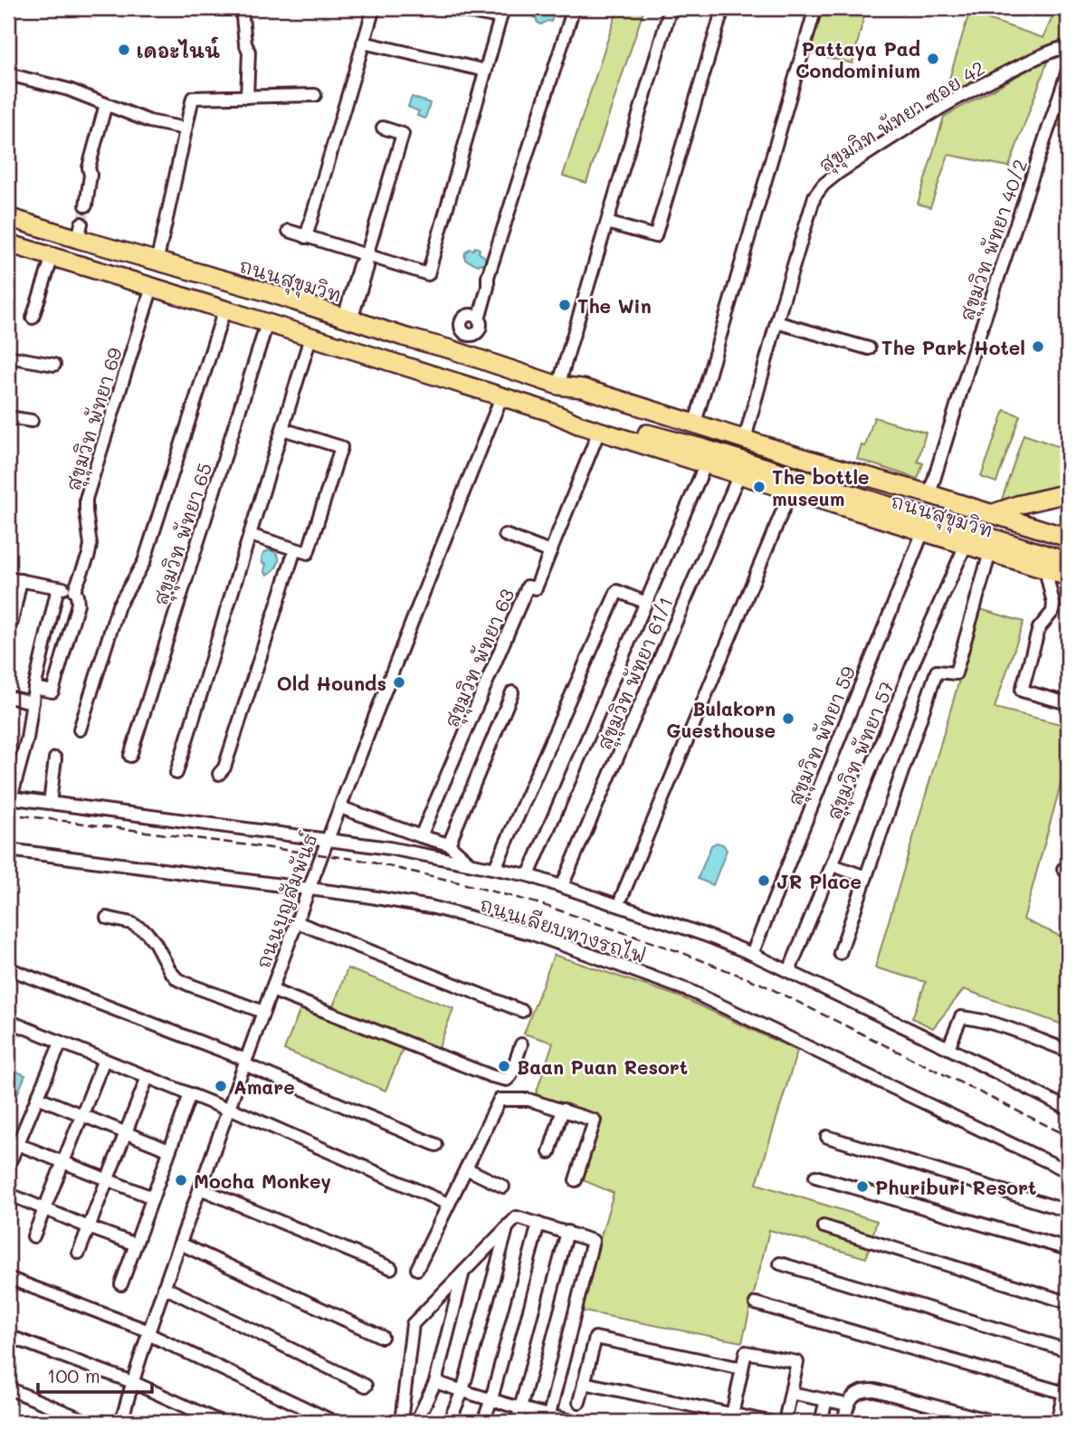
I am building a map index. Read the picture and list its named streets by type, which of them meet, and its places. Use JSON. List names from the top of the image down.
{
  "streets": {
    "highway": ["ถนนสุขุมวิท"],
    "street": [
      "สุขุมวิท พัทยา ซอย 42",
      "สุขุมวิท พัทยา 40/2",
      "สุขุมวิท พัทยา 69",
      "สุขุมวิท พัทยา 65",
      "สุขุมวิท พัทยา 63",
      "สุขุมวิท พัทยา 61/1",
      "สุขุมวิท พัทยา 59",
      "สุขุมวิท พัทยา 57",
      "ถนนบุญสัมพันธ์",
      "ถนนเลียบทางรถไฟ"
    ]
  },
  "crossings": [
    ["สุขุมวิท พัทยา ซอย 42", "ถนนสุขุมวิท"],
    ["สุขุมวิท พัทยา 40/2", "ถนนสุขุมวิท"],
    ["ถนนสุขุมวิท", "สุขุมวิท พัทยา 69"],
    ["ถนนสุขุมวิท", "สุขุมวิท พัทยา 65"],
    ["ถนนสุขุมวิท", "สุขุมวิท พัทยา 63"],
    ["ถนนสุขุมวิท", "สุขุมวิท พัทยา 61/1"],
    ["ถนนสุขุมวิท", "สุขุมวิท พัทยา 59"],
    ["ถนนสุขุมวิท", "สุขุมวิท พัทยา 57"],
    ["ถนนสุขุมวิท", "ถนนบุญสัมพันธ์"],
    ["สุขุมวิท พัทยา 61/1", "ถนนเลียบทางรถไฟ"],
    ["สุขุมวิท พัทยา 59", "ถนนเลียบทางรถไฟ"],
    ["สุขุมวิท พัทยา 57", "ถนนเลียบทางรถไฟ"],
    ["ถนนบุญสัมพันธ์", "ถนนเลียบทางรถไฟ"]
  ],
  "places": [
    "เดอะไนน์",
    "Pattaya Pad Condominium",
    "The Win",
    "The Park Hotel",
    "The bottle museum",
    "Old Hounds",
    "Bulakorn Guesthouse",
    "JR Place",
    "Baan Puan Resort",
    "Amare",
    "Mocha Monkey",
    "Phuriburi Resort"
  ],
  "scale_bar": "100 m"
}
